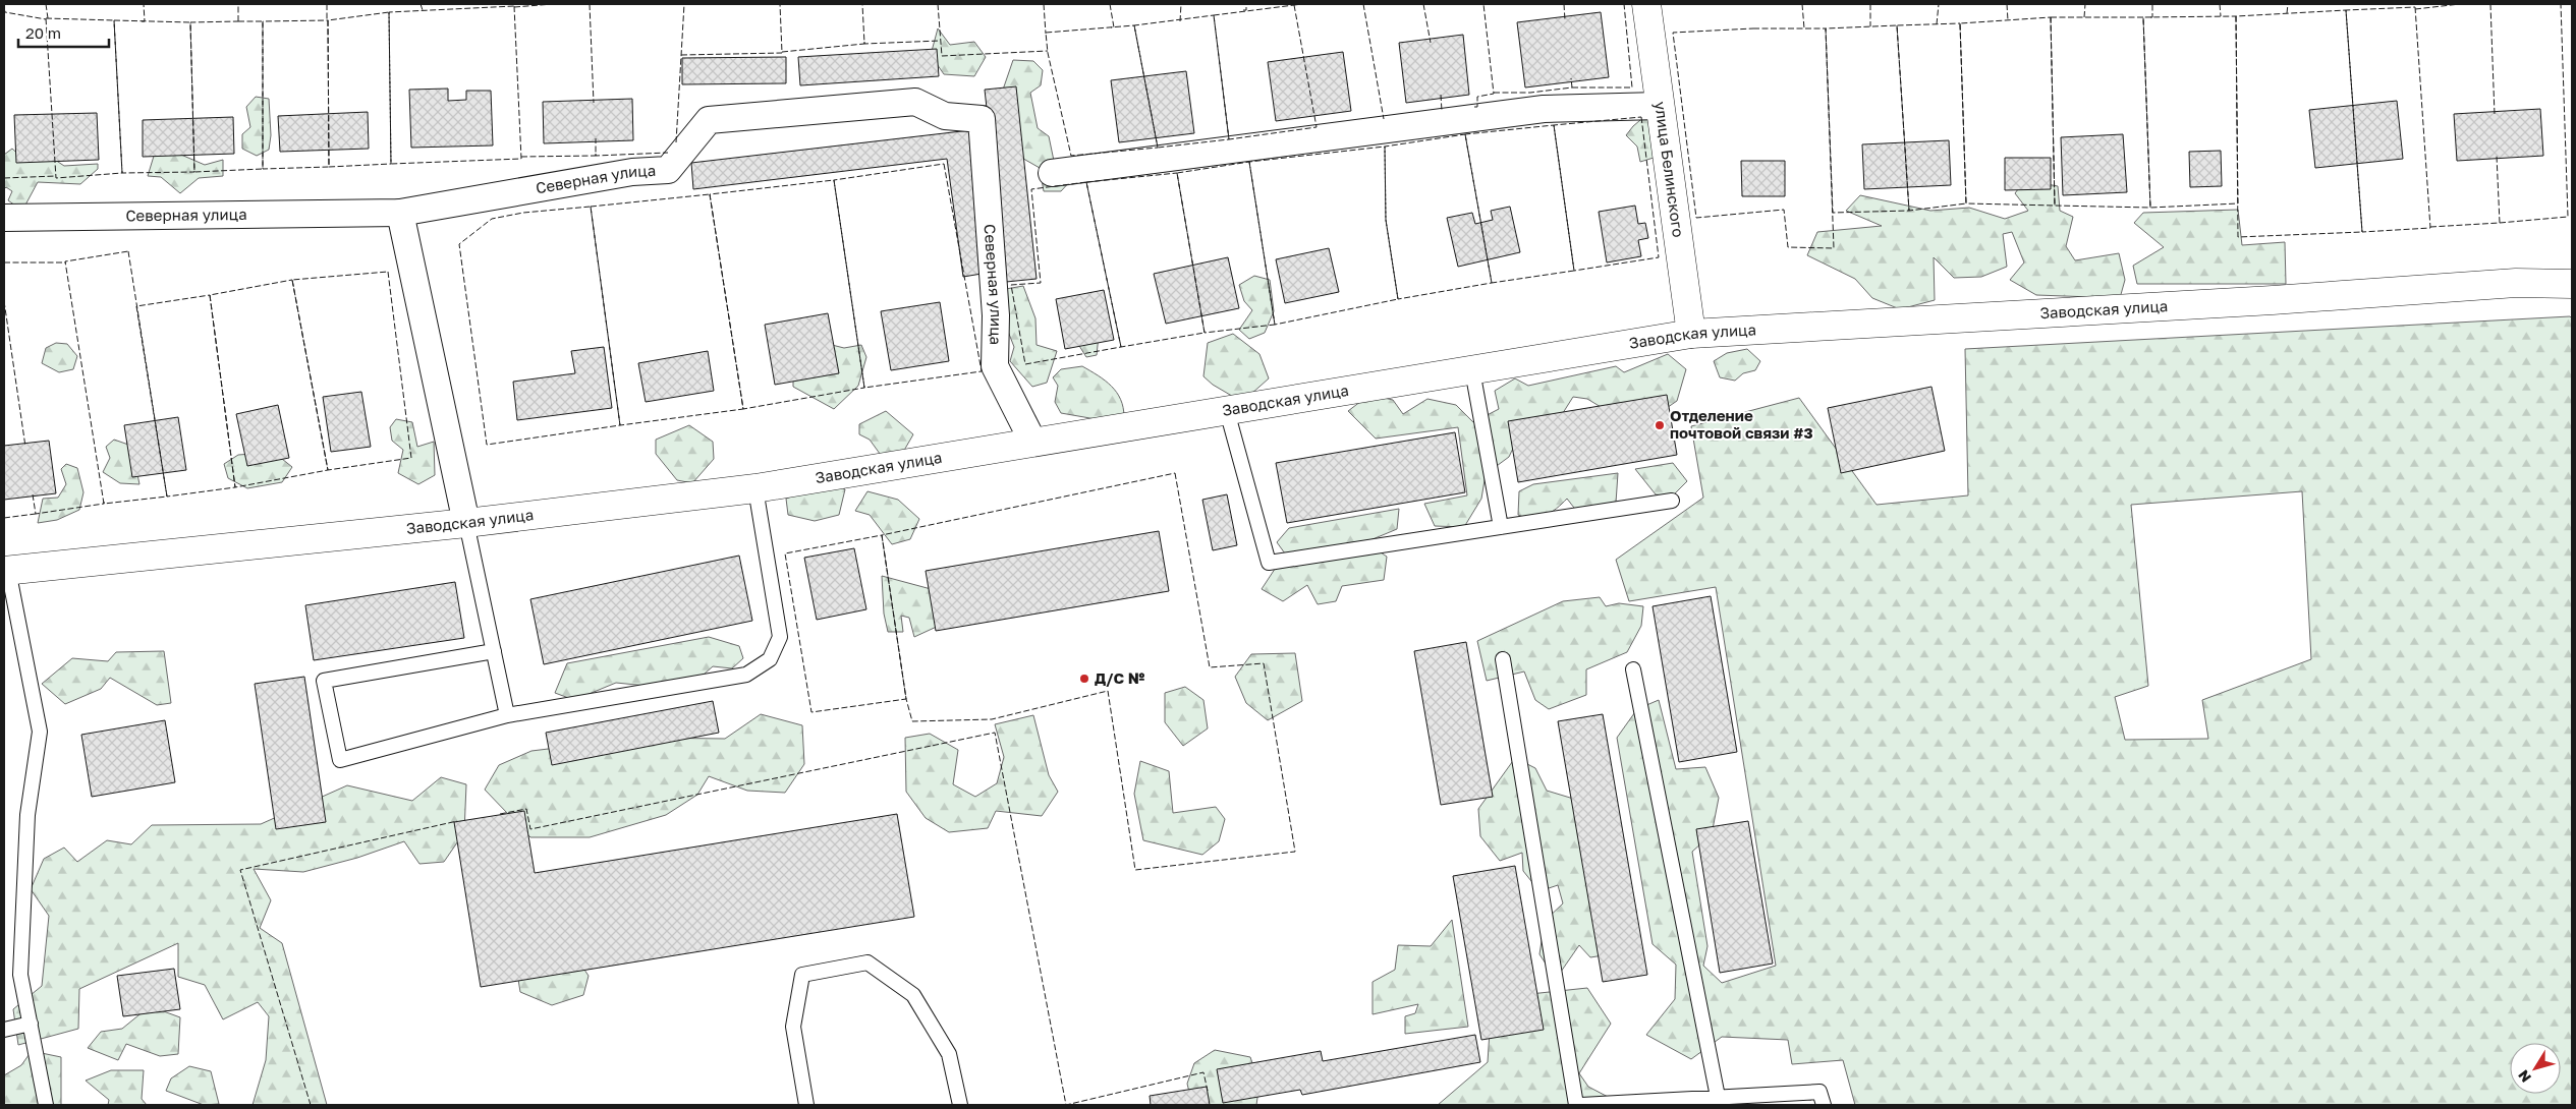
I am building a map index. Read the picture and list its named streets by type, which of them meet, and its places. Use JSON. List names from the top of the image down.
{
  "streets": {
    "street": ["улица Белинского", "Северная улица", "Заводская улица"]
  },
  "crossings": [
    ["улица Белинского", "Заводская улица"],
    ["Северная улица", "Заводская улица"]
  ],
  "places": ["Отделение почтовой связи #3", "Д/С №"],
  "scale_bar": "20 m",
  "north": "bottom left"
}
